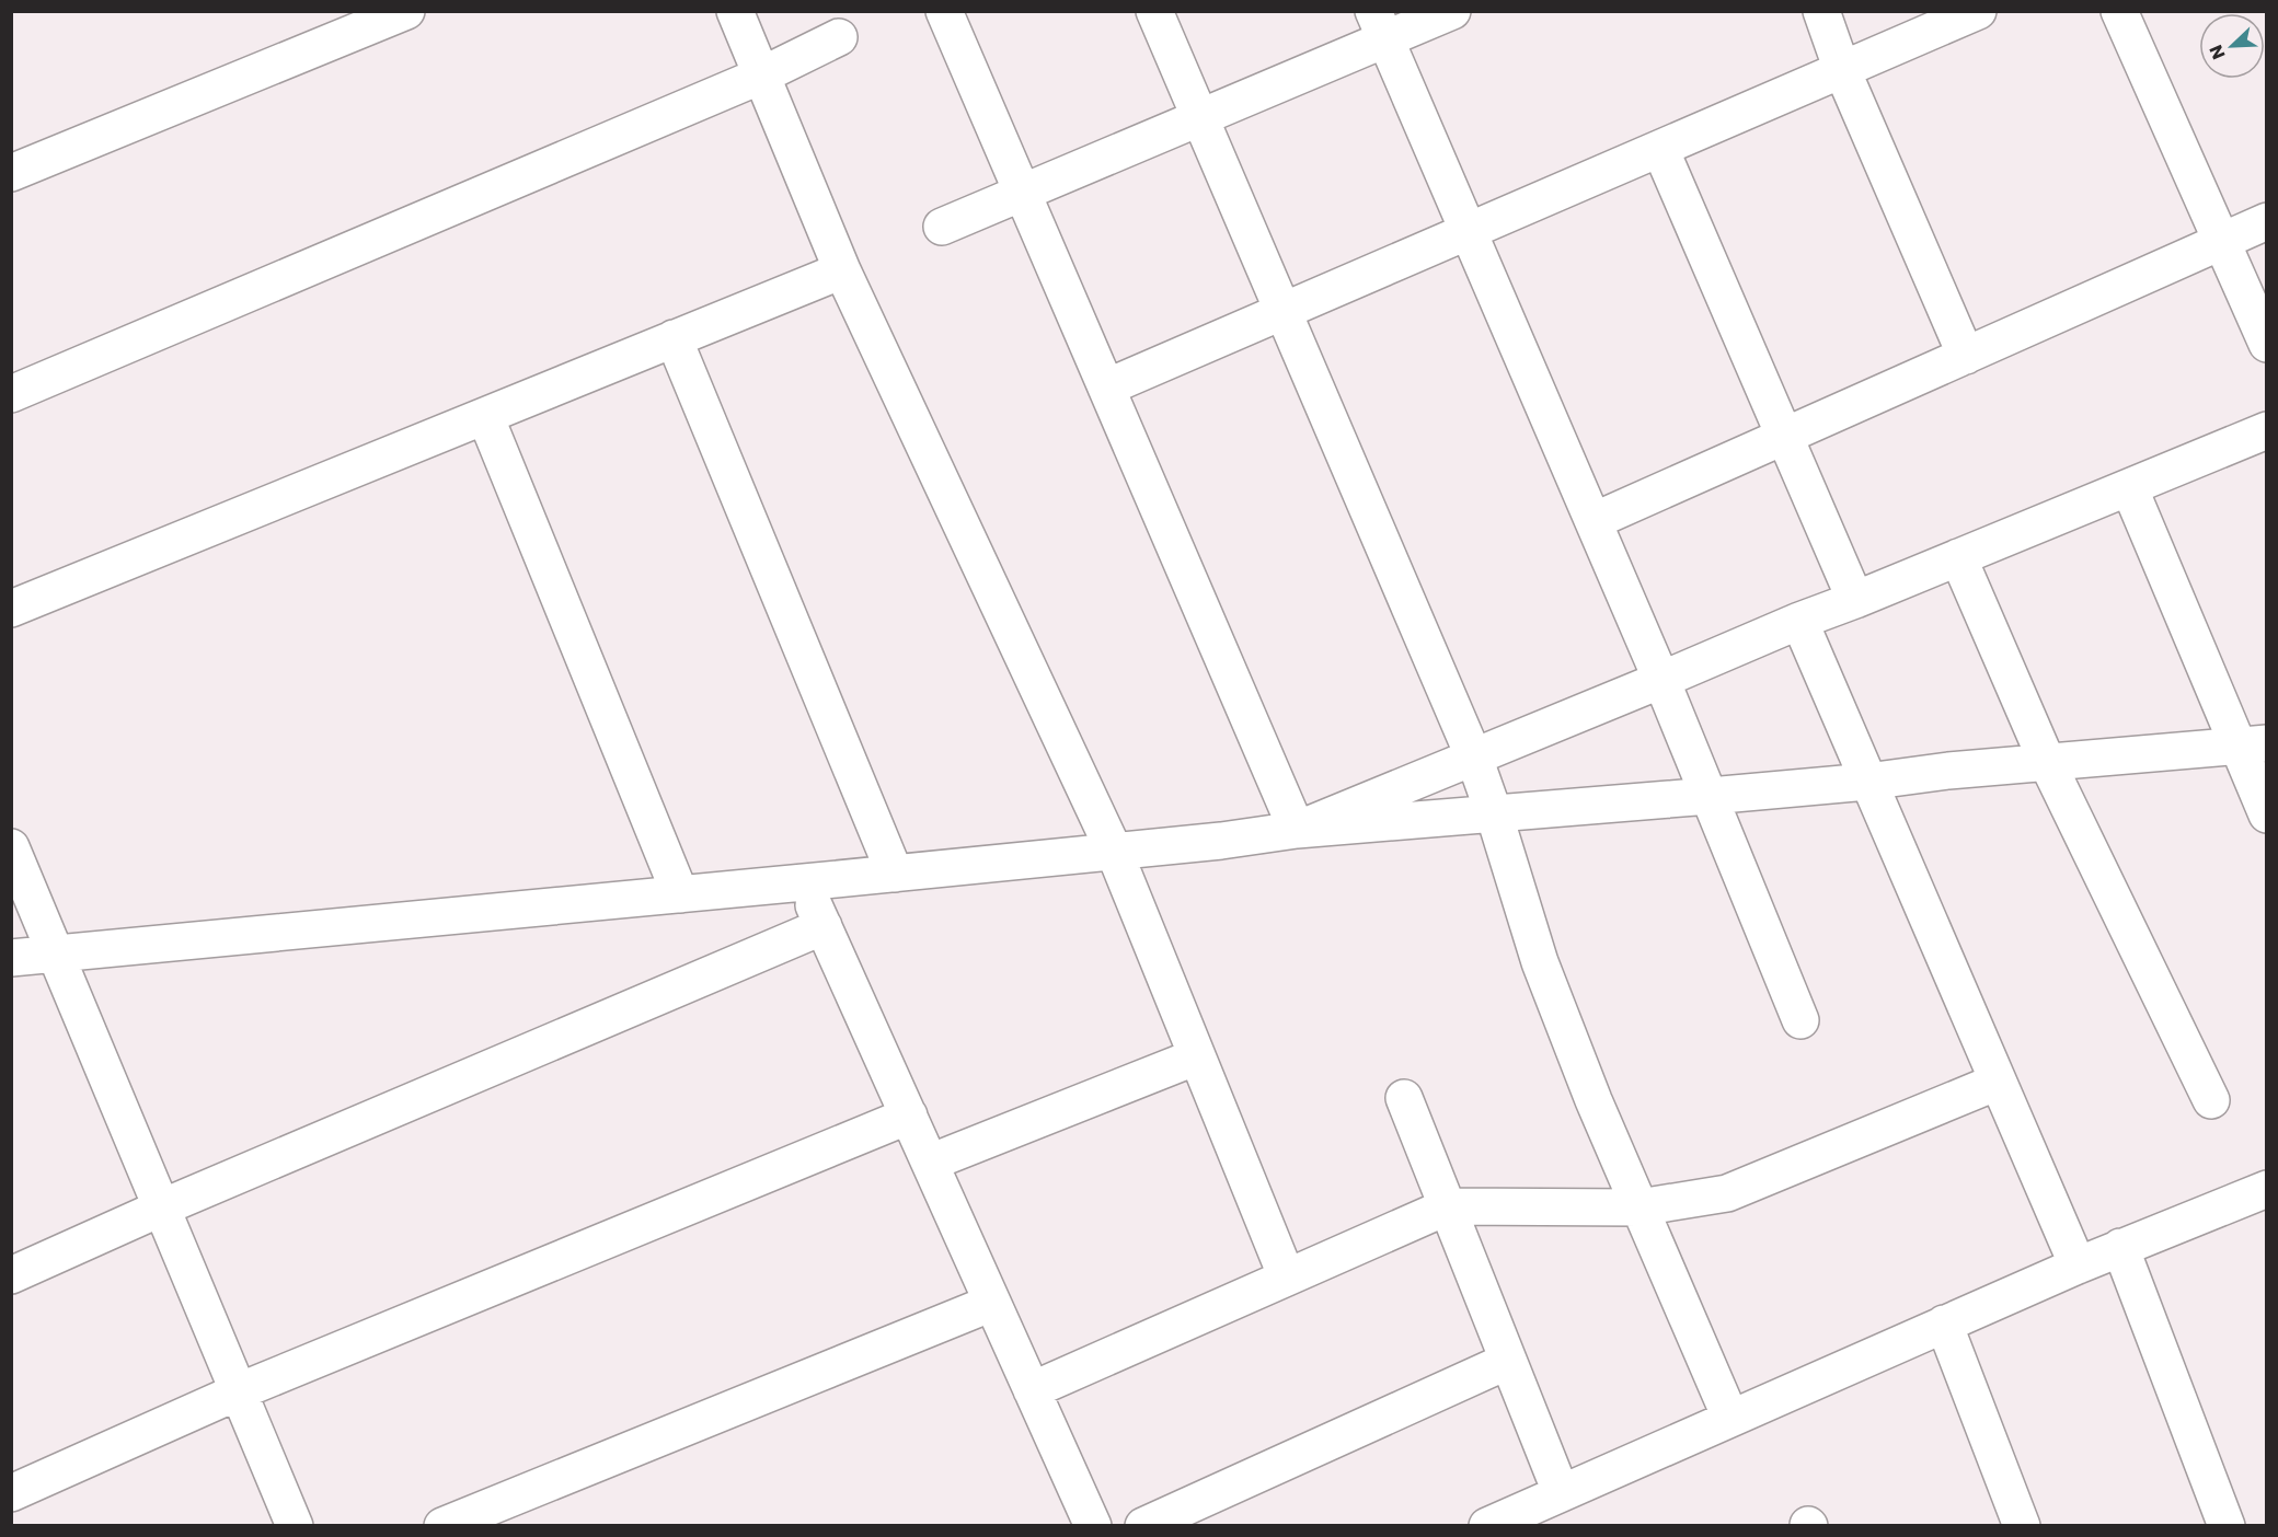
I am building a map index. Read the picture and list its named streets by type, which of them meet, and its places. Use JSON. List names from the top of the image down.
{
  "north": "bottom left"
}
